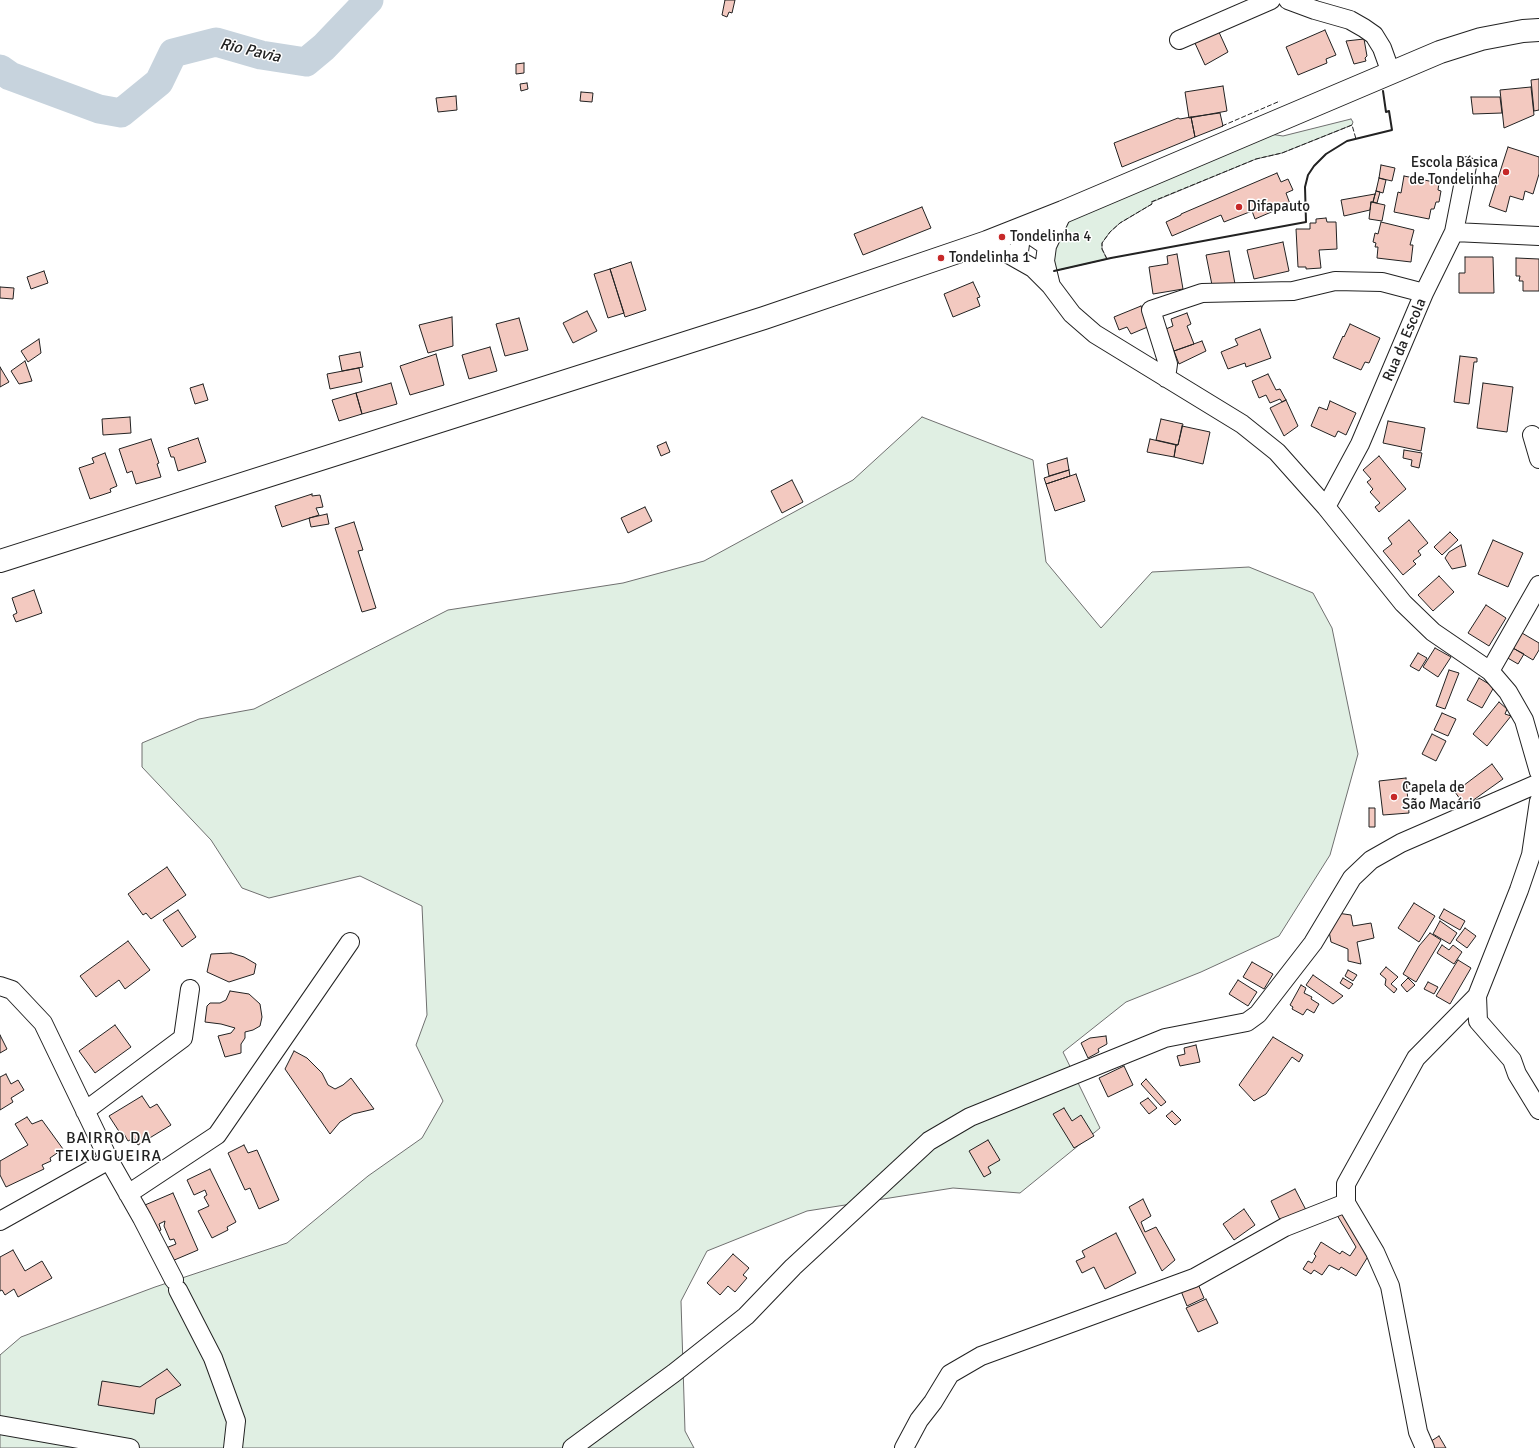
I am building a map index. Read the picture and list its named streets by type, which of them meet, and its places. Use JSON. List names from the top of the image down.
{
  "streets": {
    "street": ["Rua da Escola"]
  },
  "districts": ["BAIRRO DA TEIXUGUEIRA"],
  "water": ["Rio Pavia"],
  "places": [
    "Escola Básica de Tondelinha",
    "Difapauto",
    "Tondelinha 4",
    "Tondelinha 1",
    "Capela de São Macário"
  ]
}
